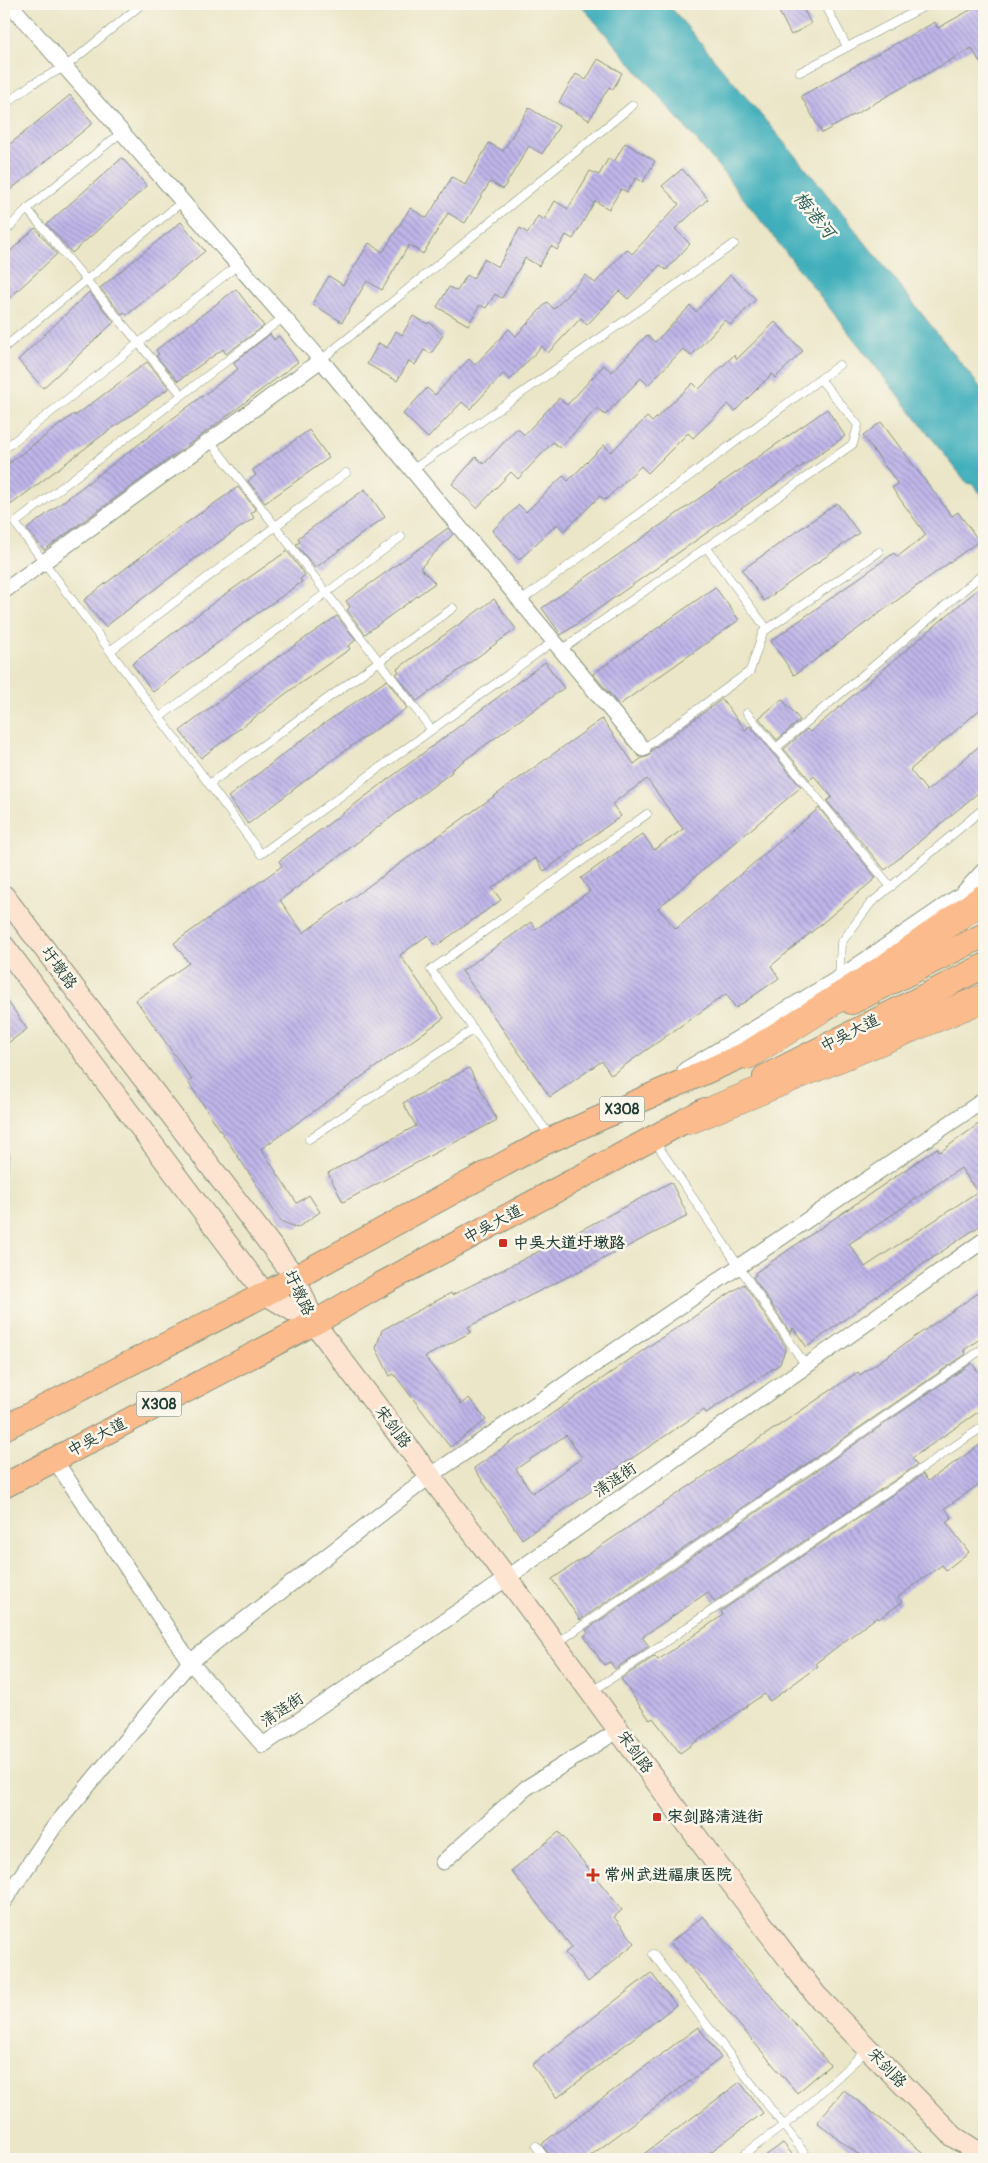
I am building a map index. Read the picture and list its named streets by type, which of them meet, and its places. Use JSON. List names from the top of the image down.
{
  "streets": {
    "main road": [
      "圩墩路",
      "中吴大道",
      "X308",
      "宋剑路"
    ],
    "street": ["清涟街"]
  },
  "crossings": [
    ["圩墩路", "中吴大道"],
    ["圩墩路", "宋剑路"],
    ["中吴大道", "宋剑路"],
    ["宋剑路", "清涟街"]
  ],
  "water": ["梅港河"],
  "places": {
    "transit": ["中吴大道圩墩路", "宋剑路清涟街"],
    "health": ["常州武进福康医院"]
  }
}
